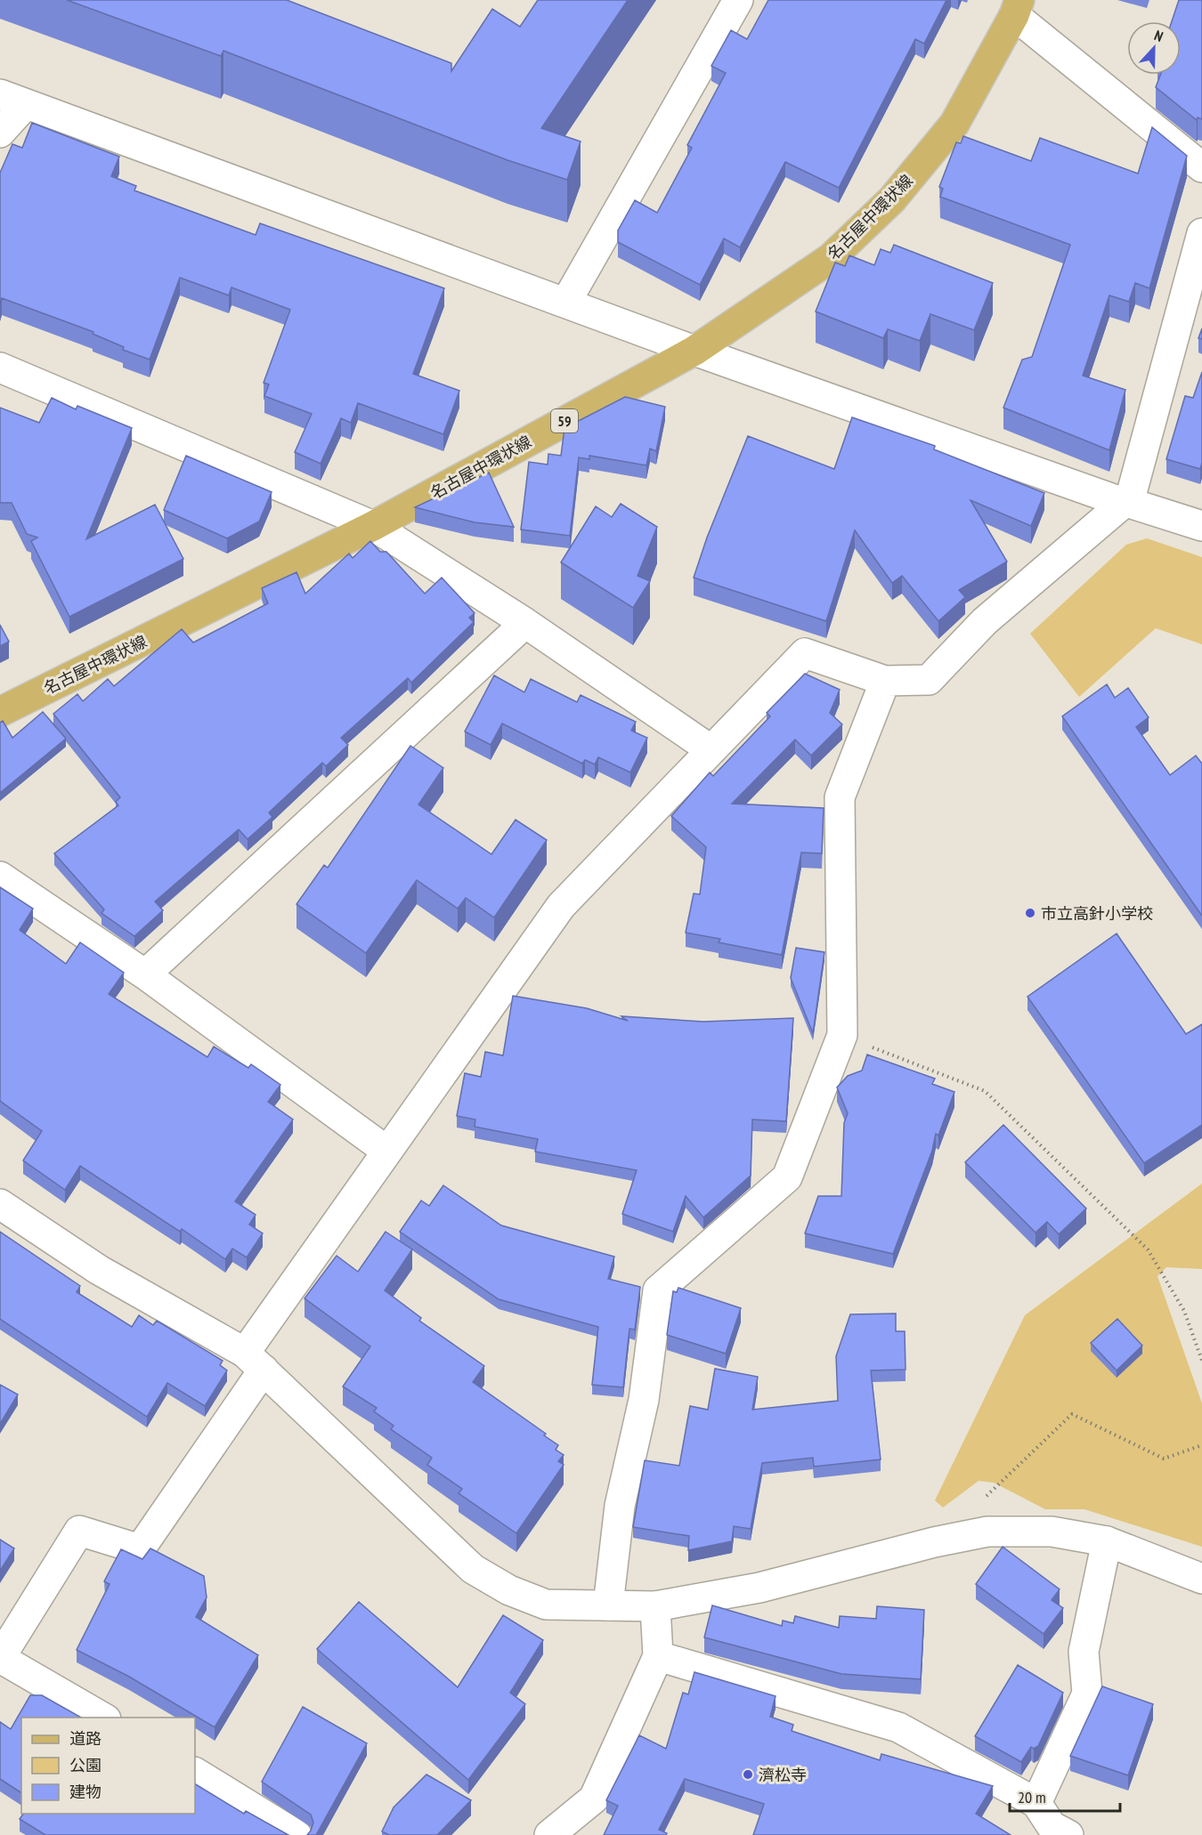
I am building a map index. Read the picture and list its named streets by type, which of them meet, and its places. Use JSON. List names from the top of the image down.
{
  "streets": {
    "main road": ["名古屋中環状線", "59"]
  },
  "places": ["市立高針小学校", "濟松寺"],
  "legend": ["道路", "公園", "建物"],
  "scale_bar": "20 m",
  "north": "top"
}
